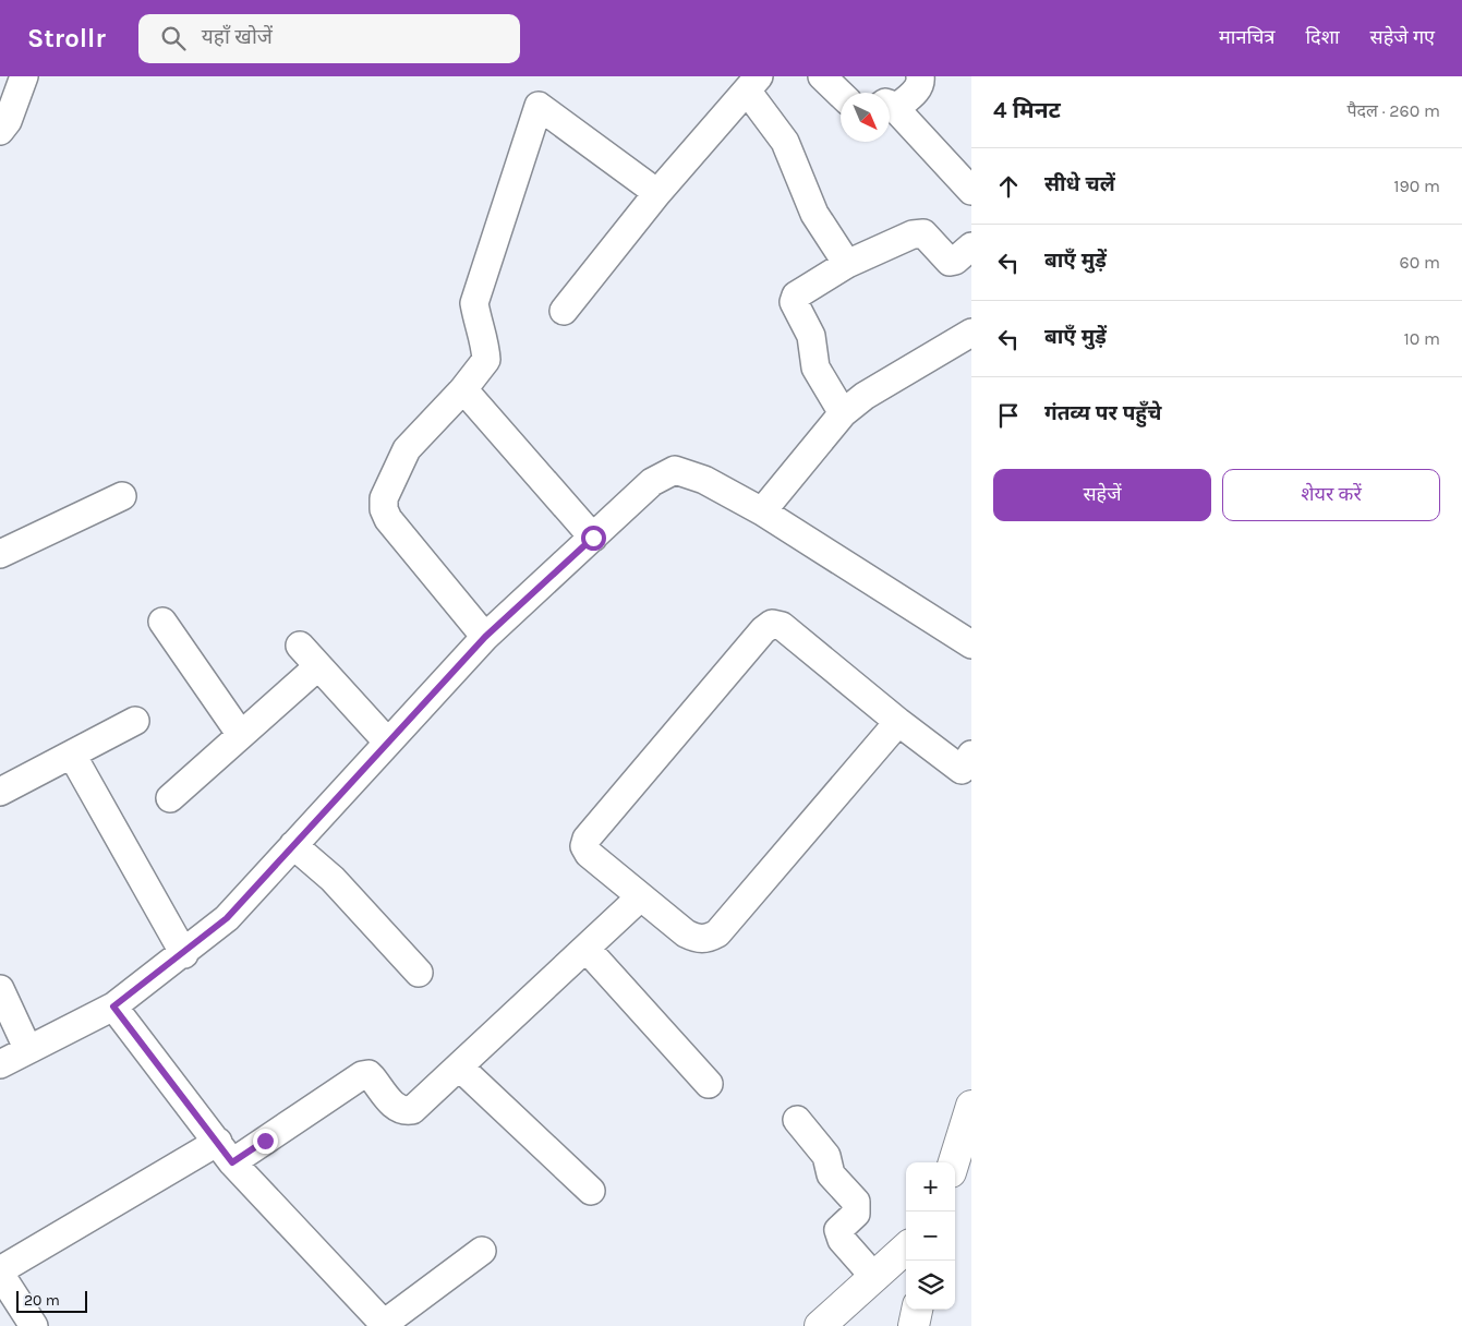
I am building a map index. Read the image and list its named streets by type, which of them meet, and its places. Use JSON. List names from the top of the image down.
{
  "scale_bar": "20 m",
  "north": "bottom right",
  "page": {
    "header": "Strollr",
    "search": "यहाँ खोजें",
    "nav": ["मानचित्र", "दिशा", "सहेजे गए"],
    "heading": ["4 मिनट", "पैदल · 260 m"],
    "list": [
      ["सीधे चलें", "190 m"],
      ["बाएँ मुड़ें", "60 m"],
      ["बाएँ मुड़ें", "10 m"],
      "गंतव्य पर पहुँचे"
    ],
    "buttons": ["सहेजें", "शेयर करें"],
    "map_buttons": ["+", "−"],
    "scale": "20 m"
  }
}
